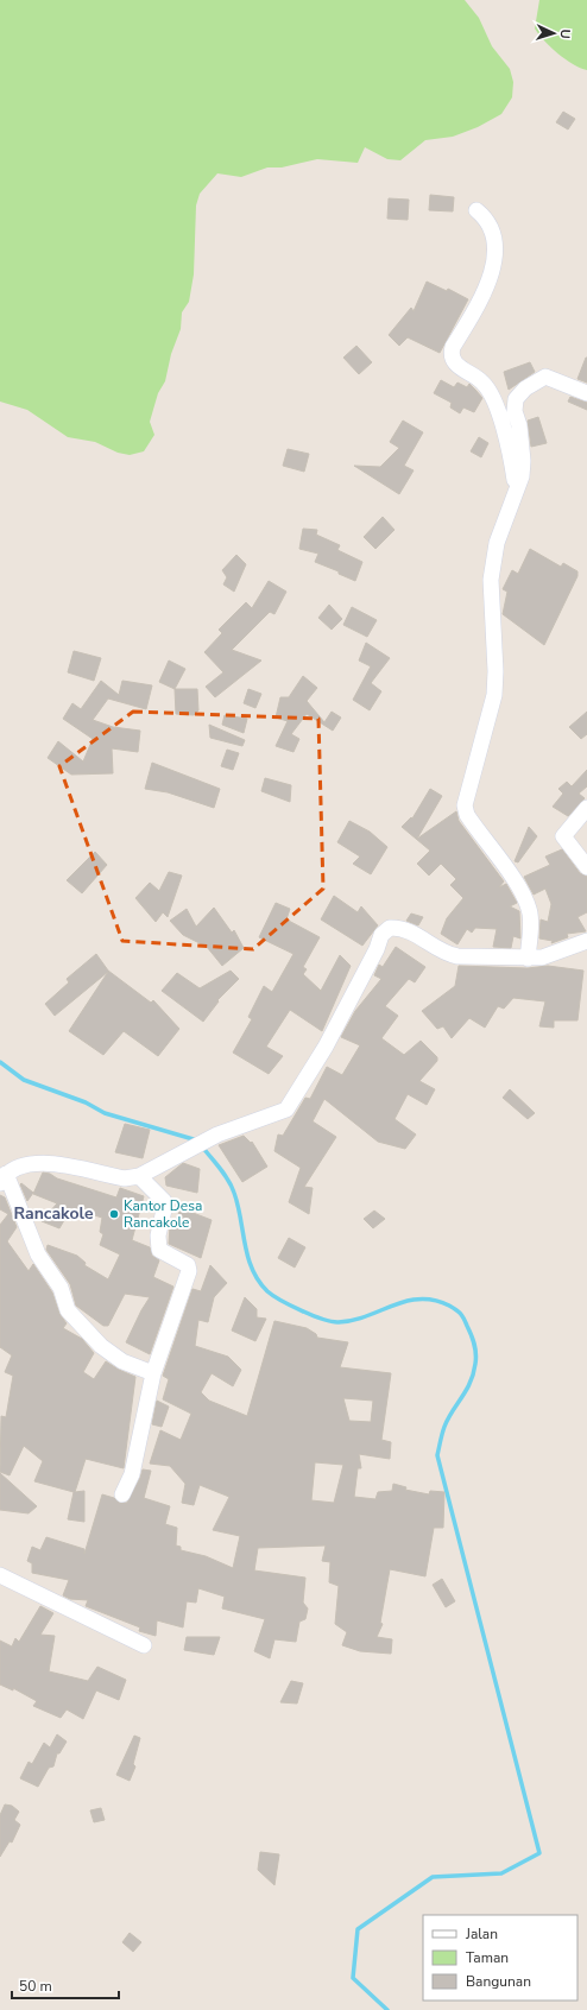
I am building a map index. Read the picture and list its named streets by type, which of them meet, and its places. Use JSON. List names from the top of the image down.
{
  "districts": ["Rancakole"],
  "places": ["Kantor Desa Rancakole"],
  "legend": ["Jalan", "Taman", "Bangunan"],
  "scale_bar": "50 m",
  "north": "right"
}
